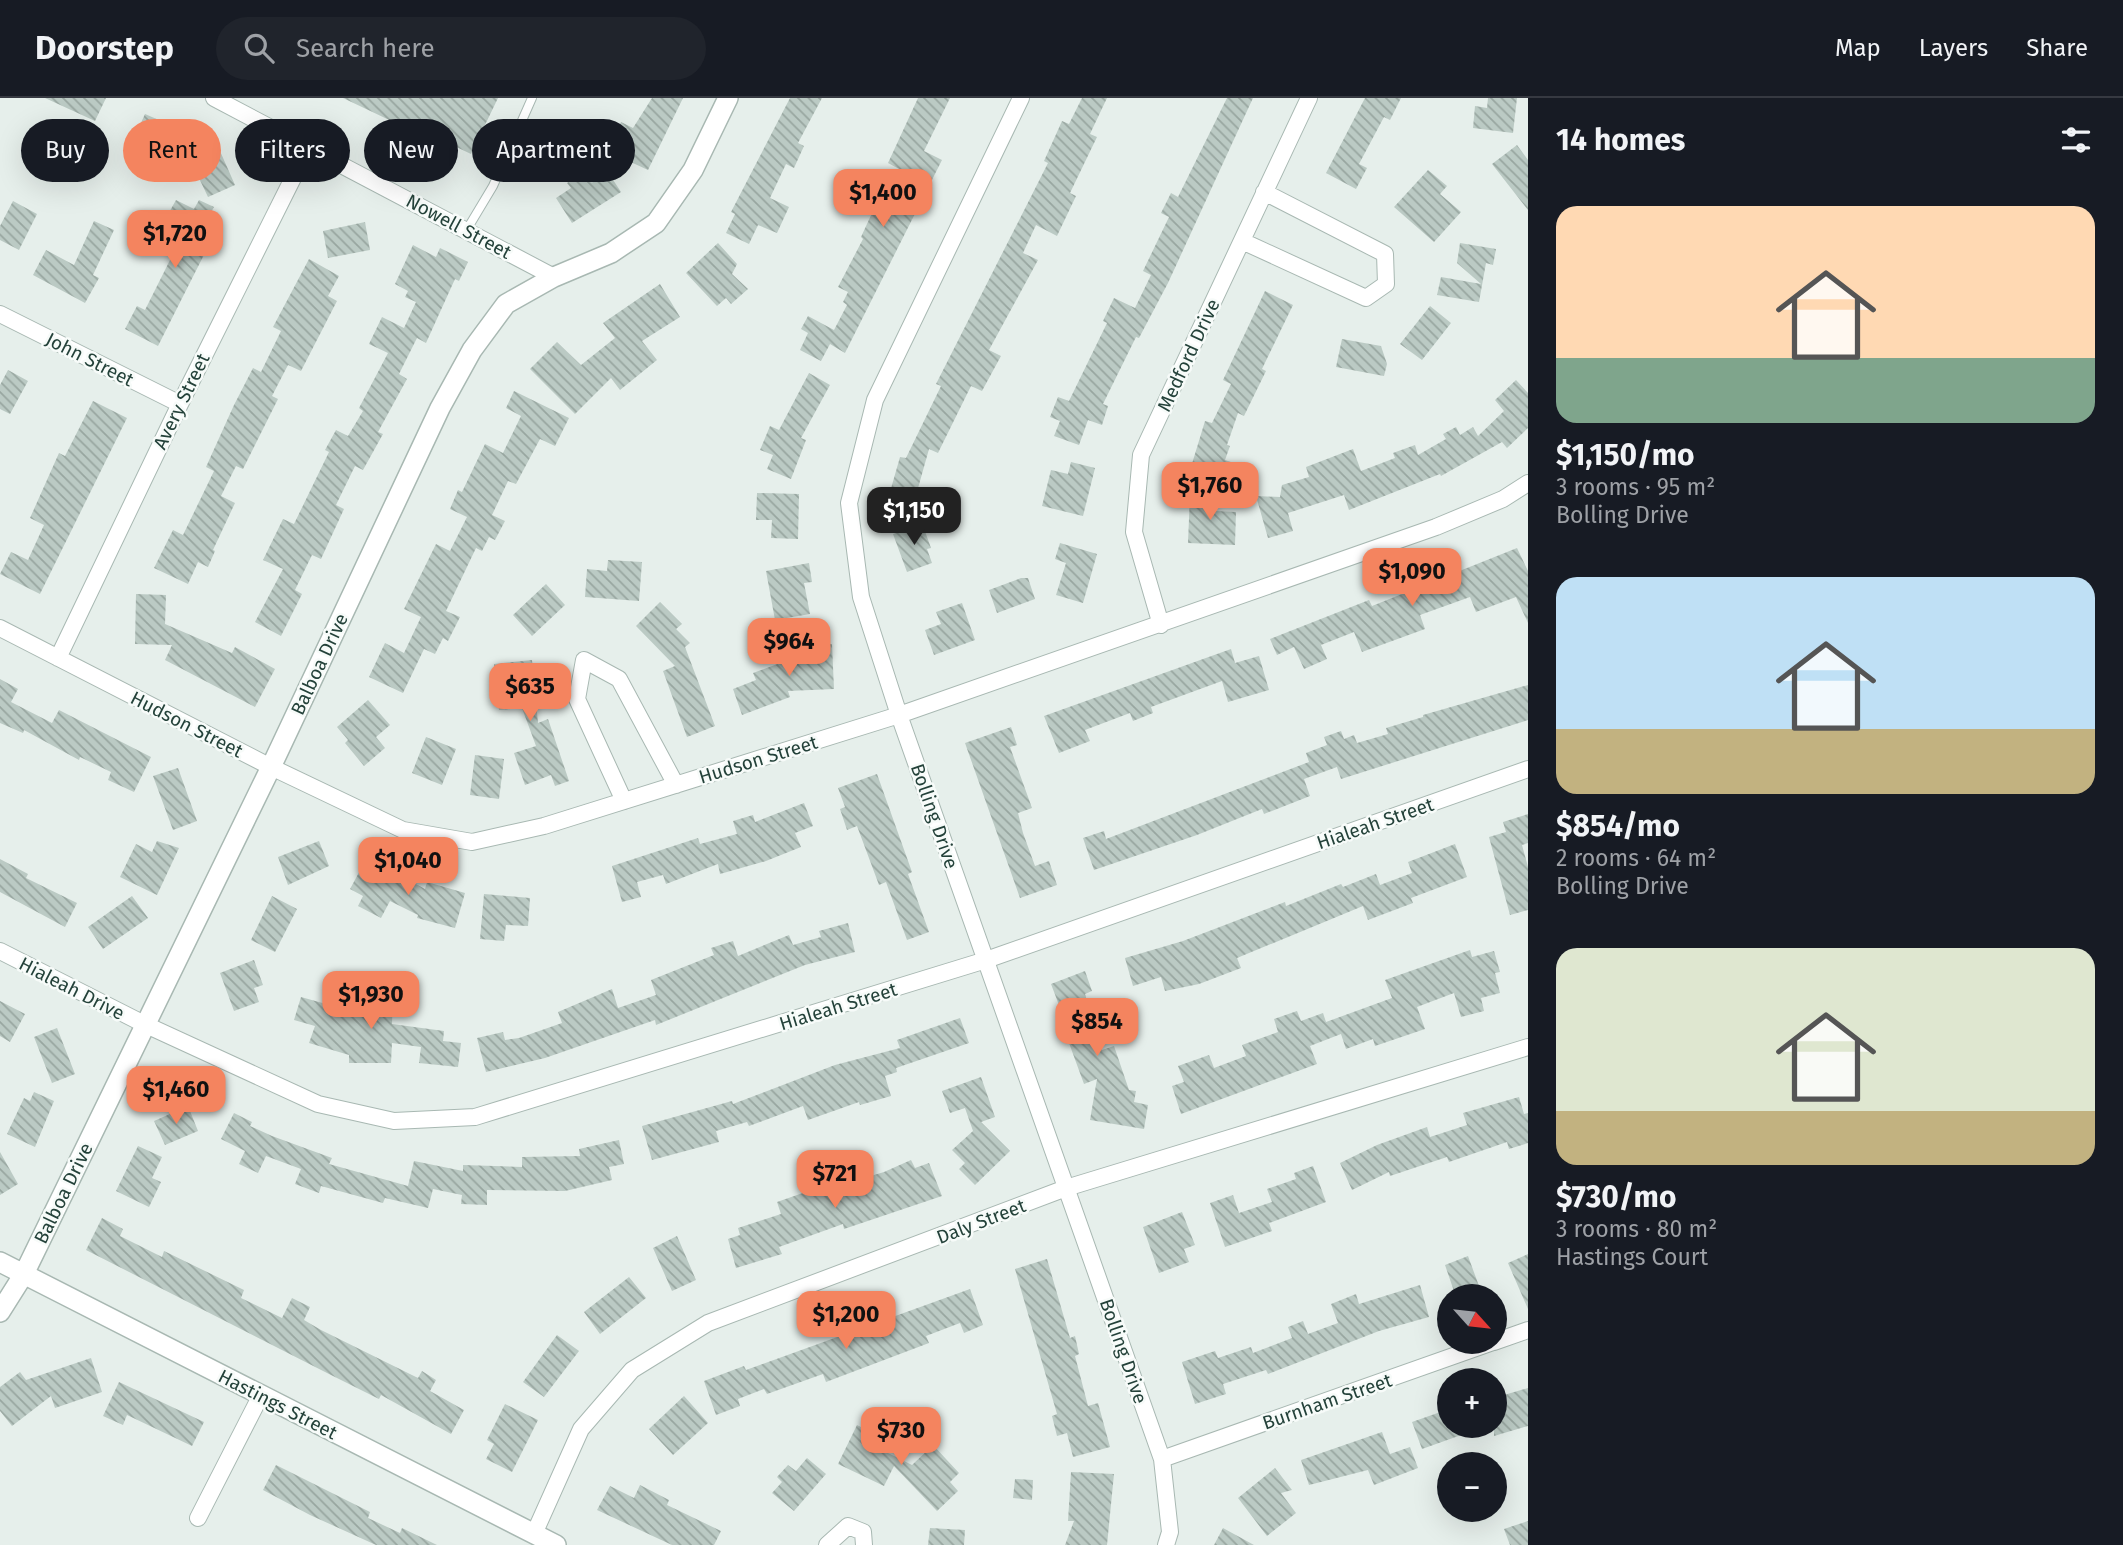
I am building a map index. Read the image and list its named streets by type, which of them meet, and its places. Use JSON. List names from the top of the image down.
{
  "streets": {
    "street": [
      "Nowell Street",
      "Medford Drive",
      "John Street",
      "Avery Street",
      "Balboa Drive",
      "Hudson Street",
      "Bolling Drive",
      "Hialeah Street",
      "Hialeah Drive",
      "Daly Street",
      "Burnham Street",
      "Hastings Street"
    ]
  },
  "crossings": [
    ["Nowell Street", "Balboa Drive"],
    ["Medford Drive", "Hudson Street"],
    ["John Street", "Avery Street"],
    ["Avery Street", "Hudson Street"],
    ["Balboa Drive", "Hudson Street"],
    ["Balboa Drive", "Hialeah Street"],
    ["Balboa Drive", "Hialeah Drive"],
    ["Balboa Drive", "Hastings Street"],
    ["Hudson Street", "Bolling Drive"],
    ["Bolling Drive", "Hialeah Street"],
    ["Bolling Drive", "Daly Street"],
    ["Bolling Drive", "Burnham Street"],
    ["Hialeah Street", "Hialeah Drive"],
    ["Daly Street", "Hastings Street"]
  ],
  "north": "bottom right",
  "page": {
    "header": "Doorstep",
    "search": "Search here",
    "nav": ["Map", "Layers", "Share"],
    "heading": "14 homes",
    "chip": [
      "Buy",
      "Rent",
      "Filters",
      "New",
      "Apartment"
    ],
    "price": [
      "$1,400",
      "$1,720",
      "$1,760",
      "$1,150",
      "$1,090",
      "$964",
      "$635",
      "$1,040",
      "$1,930",
      "$854",
      "$1,460",
      "$721",
      "$1,200",
      "$730"
    ],
    "list": [
      {
        "name": "$1,150/mo",
        "note": "3 rooms · 95 m² · Bolling Drive"
      },
      {
        "name": "$854/mo",
        "note": "2 rooms · 64 m² · Bolling Drive"
      },
      {
        "name": "$730/mo",
        "note": "3 rooms · 80 m² · Hastings Court"
      }
    ],
    "map_buttons": ["+", "−"]
  }
}
